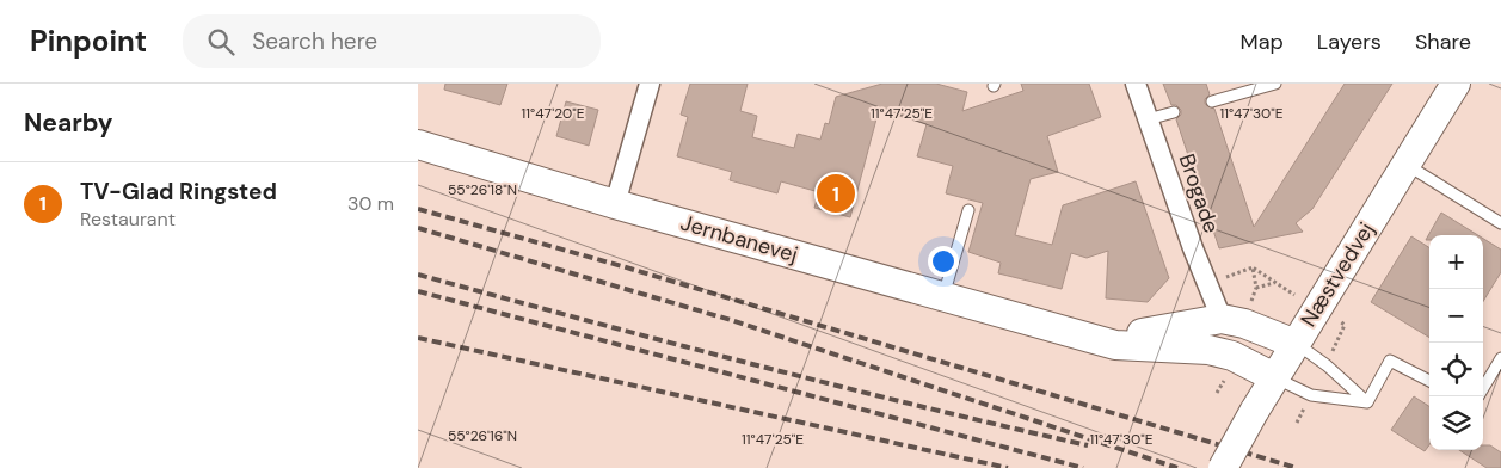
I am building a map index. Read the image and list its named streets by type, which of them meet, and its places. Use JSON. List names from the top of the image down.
{
  "streets": {
    "main road": ["Jernbanevej", "Næstvedvej"],
    "street": ["Brogade"]
  },
  "crossings": [
    ["Brogade", "Jernbanevej"],
    ["Jernbanevej", "Næstvedvej"]
  ],
  "page": {
    "header": "Pinpoint",
    "search": "Search here",
    "nav": ["Map", "Layers", "Share"],
    "heading": "Nearby",
    "list": [
      {
        "mark": "1",
        "name": "TV-Glad Ringsted",
        "note": "Restaurant",
        "value": "30 m"
      }
    ],
    "pins": "1",
    "map_buttons": ["+", "−"]
  },
  "coordinates": [
    "11°47'20\"E",
    "11°47'25\"E",
    "11°47'30\"E",
    "55°26'18\"N",
    "55°26'16\"N"
  ]
}
